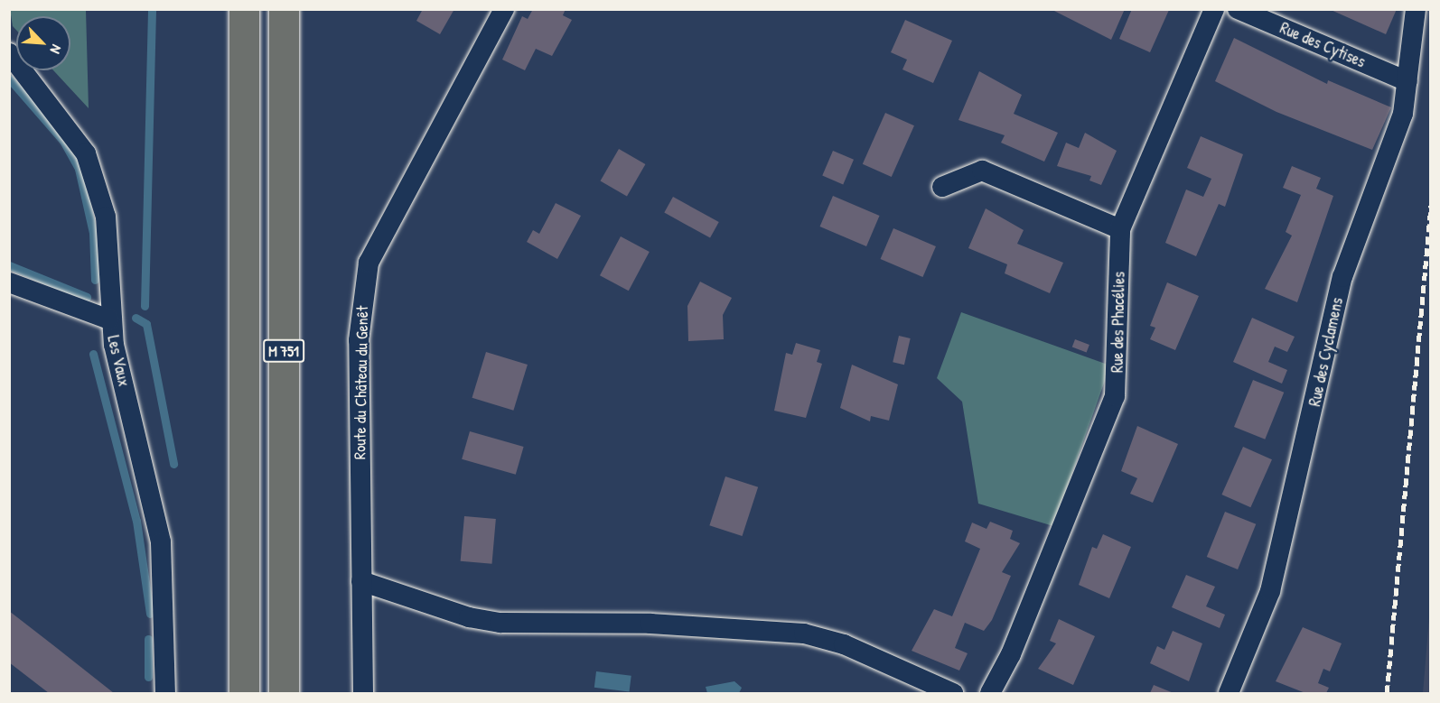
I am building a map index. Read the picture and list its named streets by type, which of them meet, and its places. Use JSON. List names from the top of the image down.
{
  "streets": {
    "highway": ["M 751"],
    "street": [
      "Rue des Cytises",
      "Rue des Phacélies",
      "Rue des Cyclamens",
      "Les Vaux",
      "Route du Château du Genêt"
    ]
  },
  "crossings": [
    ["Rue des Cytises", "Rue des Cyclamens"]
  ],
  "north": "bottom right"
}
